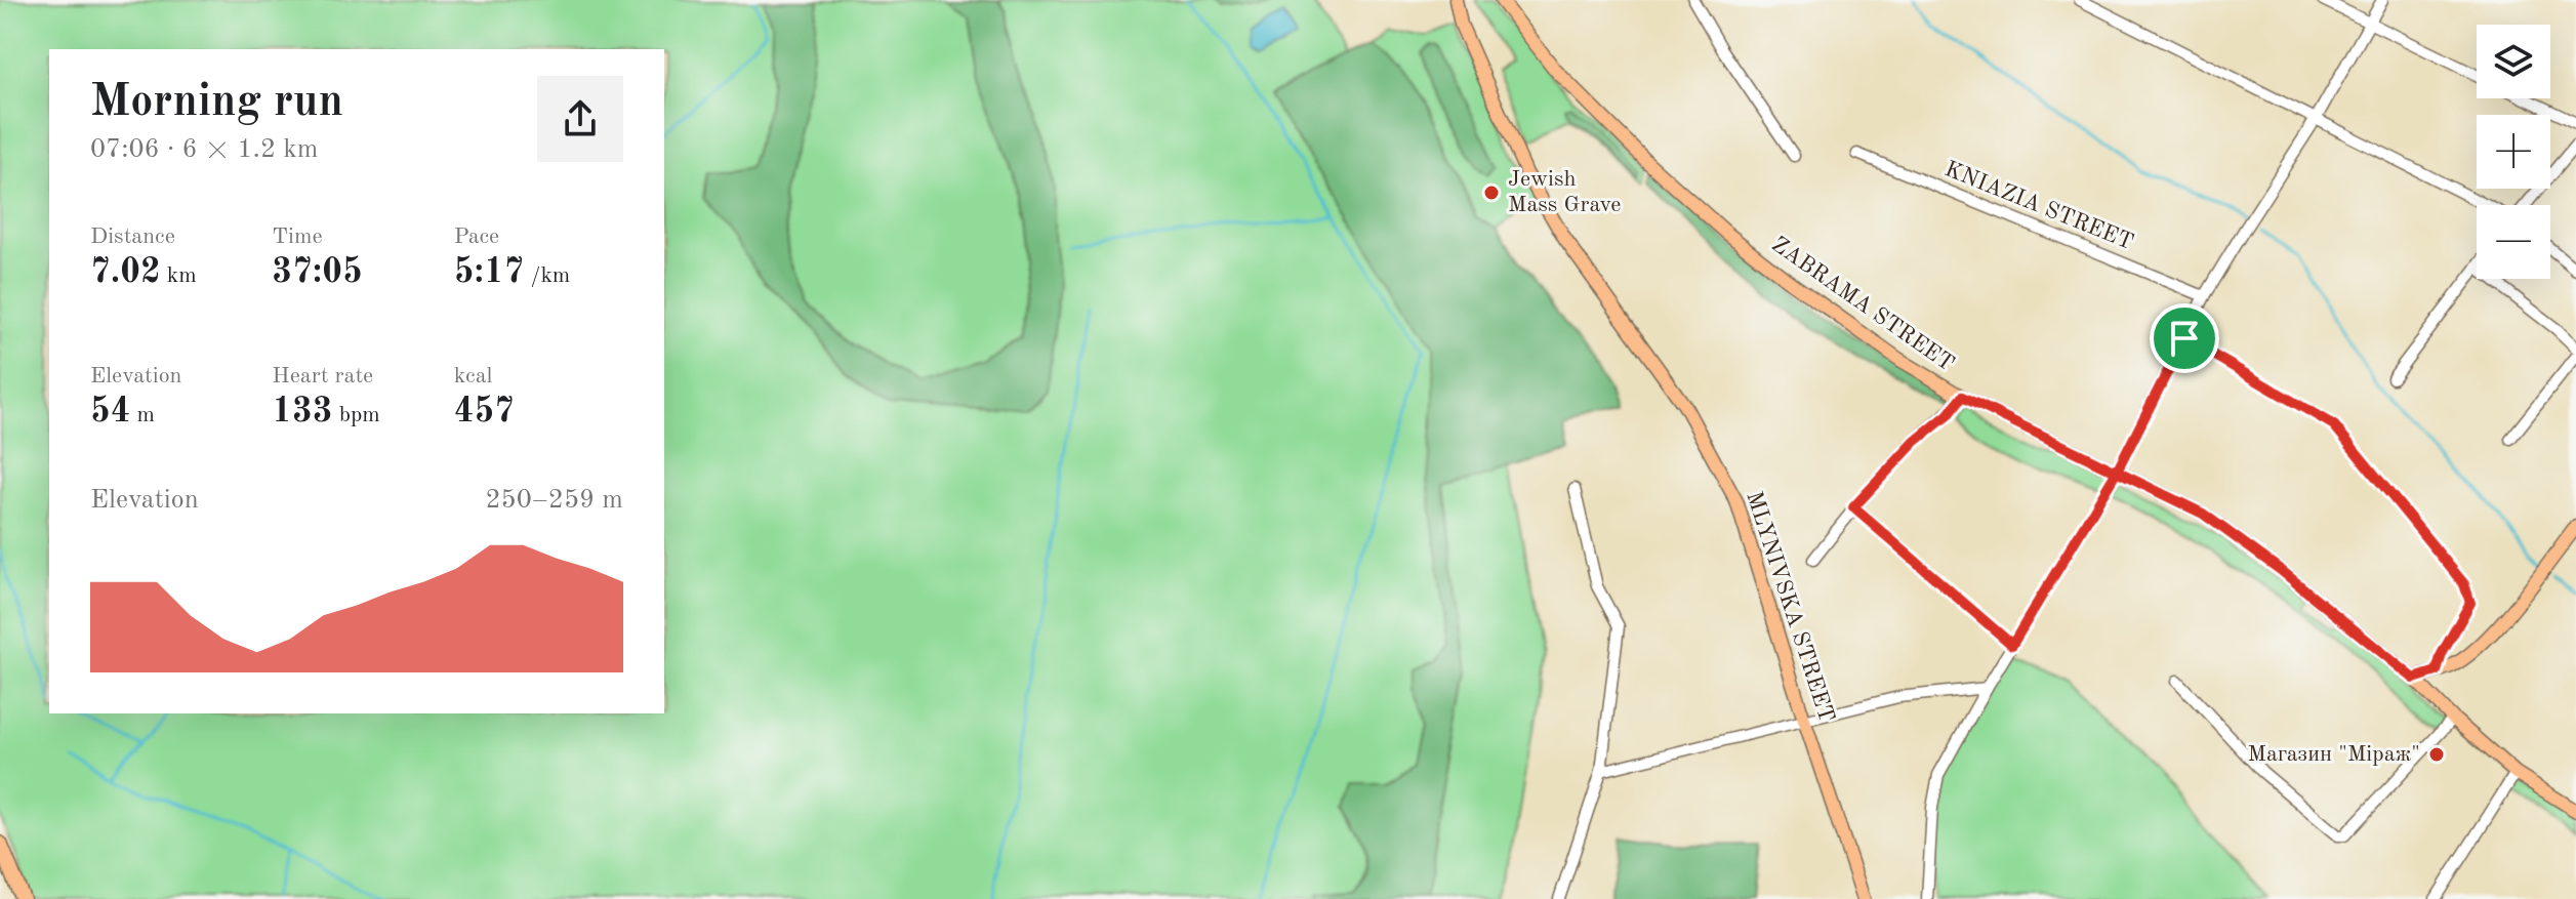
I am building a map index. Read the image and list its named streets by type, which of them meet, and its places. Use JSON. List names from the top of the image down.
{
  "streets": {
    "main road": ["ZABRAMA STREET", "MLYNIVSKA STREET"],
    "street": ["KNIAZIA STREET"]
  },
  "places": ["Jewish Mass Grave", "Магазин \"Міраж\""],
  "page": {
    "map_buttons": ["+", "−"],
    "heading": ["Morning run", "07:06 · 6 × 1.2 km"],
    "stats": [
      ["Distance", "7.02 km"],
      ["Time", "37:05"],
      ["Pace", "5:17 /km"],
      ["Elevation", "54 m"],
      ["Heart rate", "133 bpm"],
      ["kcal", "457"]
    ],
    "chart": ["Elevation", "250–259 m"]
  }
}
